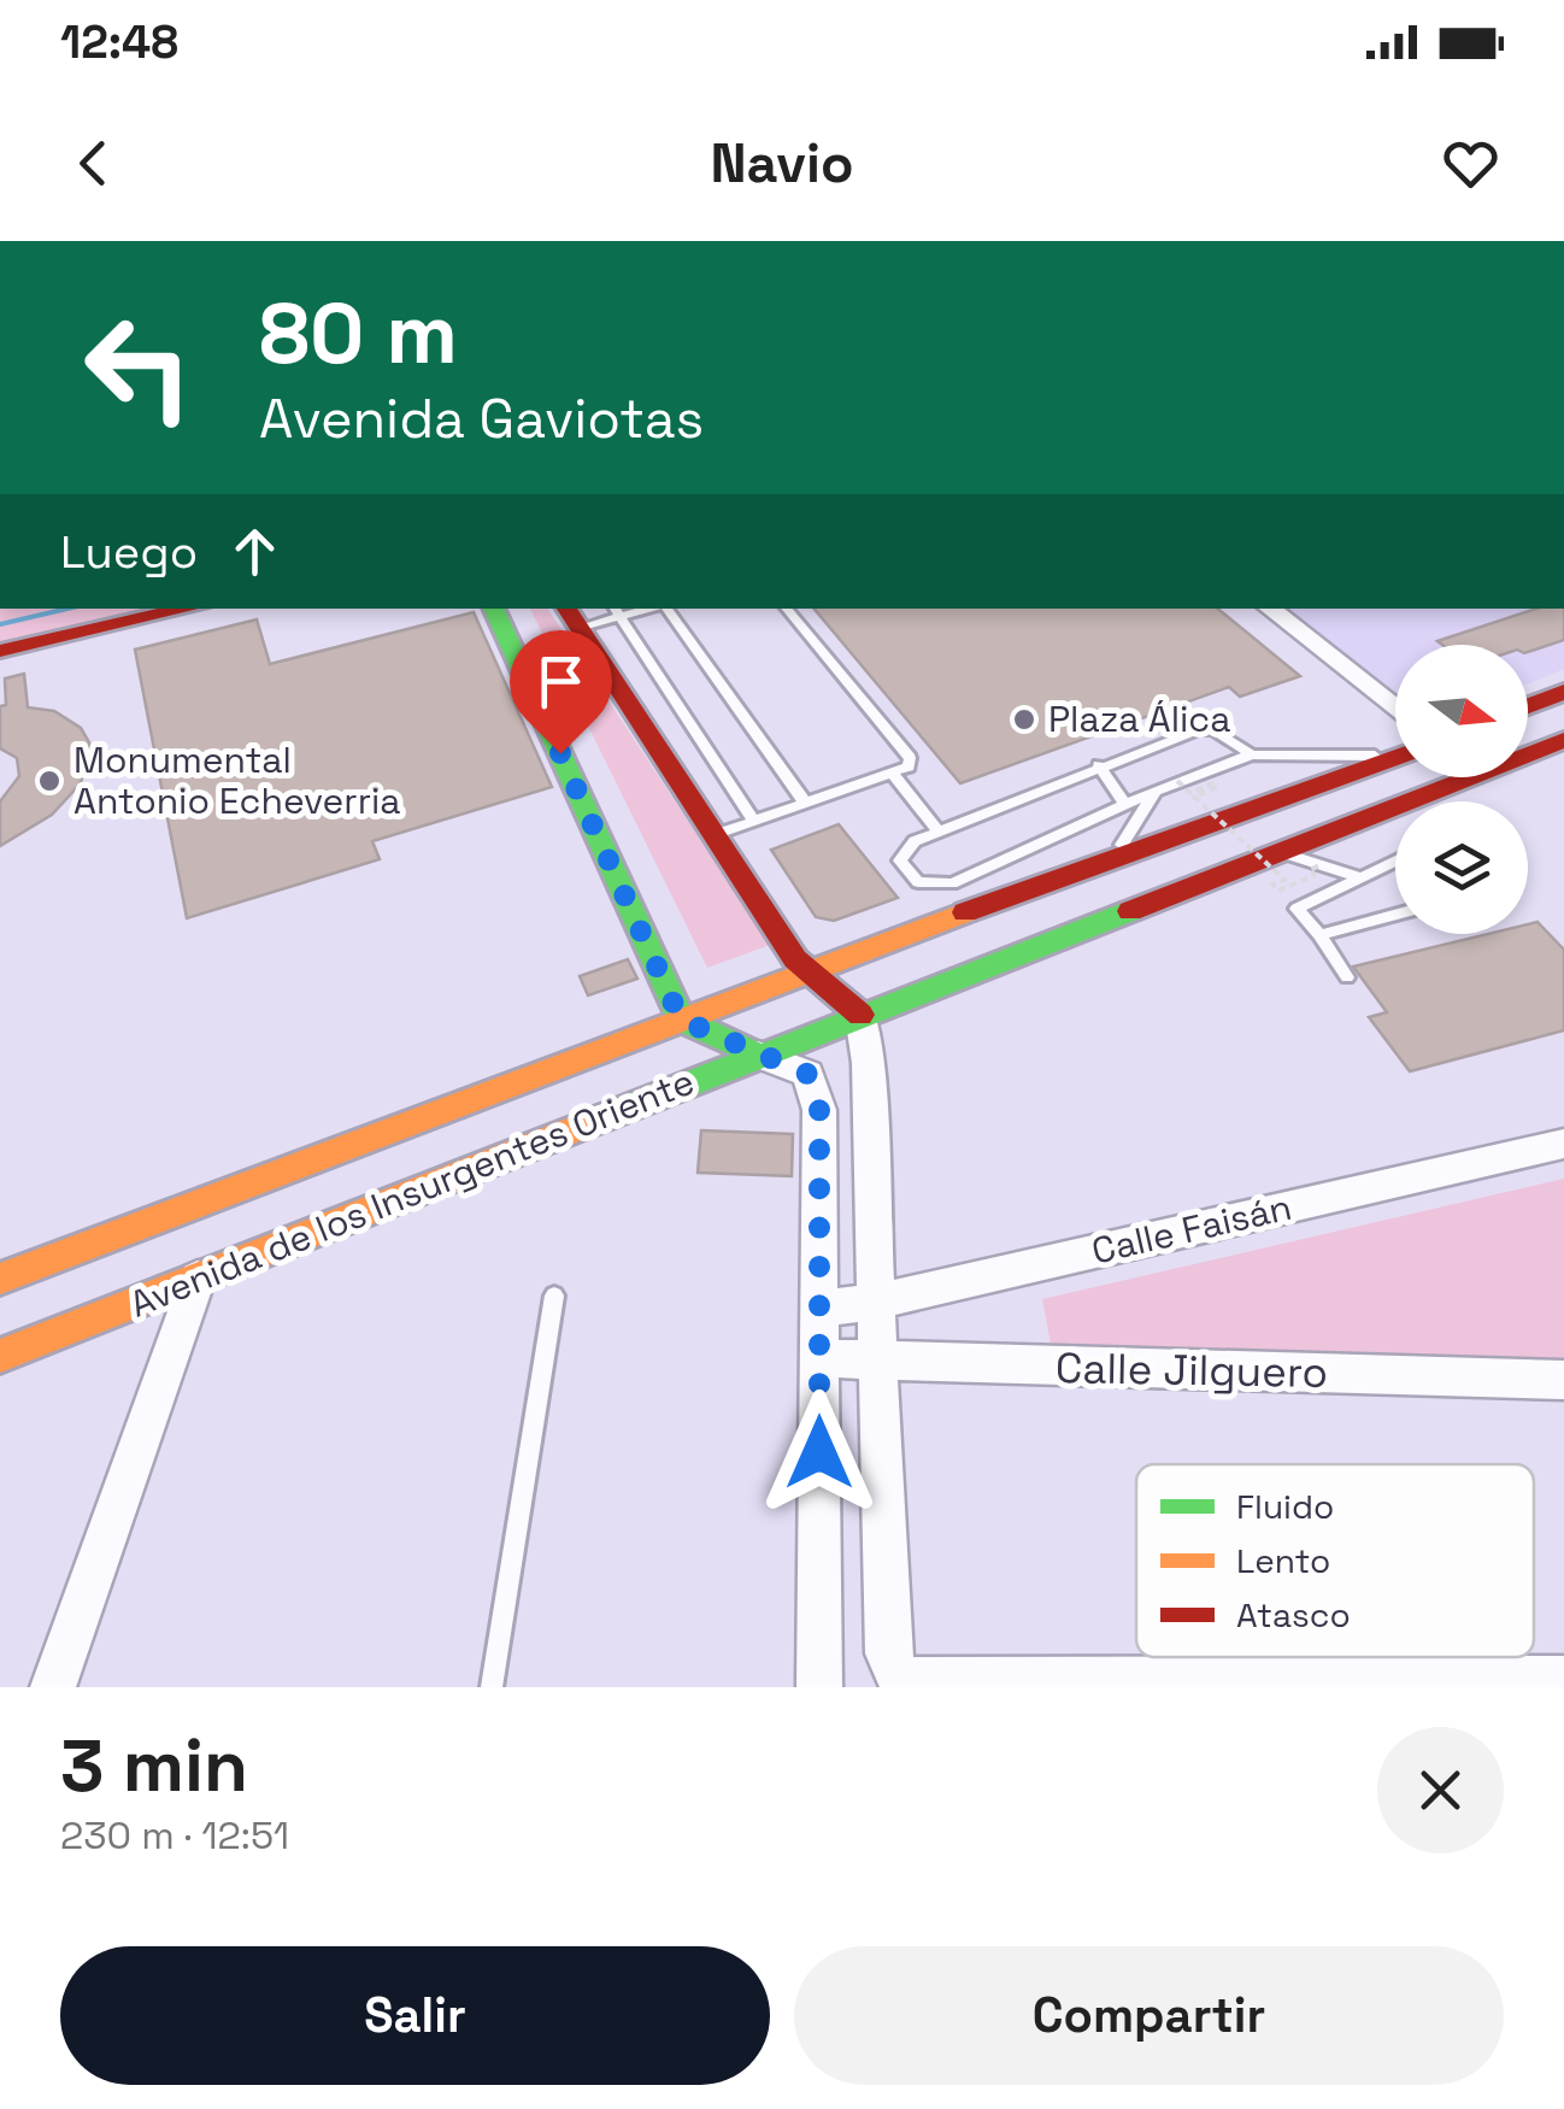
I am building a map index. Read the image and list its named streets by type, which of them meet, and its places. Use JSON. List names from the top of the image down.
{
  "streets": {
    "main road": ["Avenida de los Insurgentes Oriente"],
    "street": ["Calle Faisán", "Calle Jilguero"]
  },
  "places": ["Plaza Álica", "Monumental Antonio Echeverria"],
  "legend": ["Fluido", "Lento", "Atasco"],
  "north": "right",
  "page": {
    "status": "12:48",
    "header": "Navio",
    "turn": ["80 m", "Avenida Gaviotas"],
    "then": "Luego",
    "heading": ["3 min", "230 m · 12:51"],
    "buttons": ["Salir", "Compartir"]
  }
}
